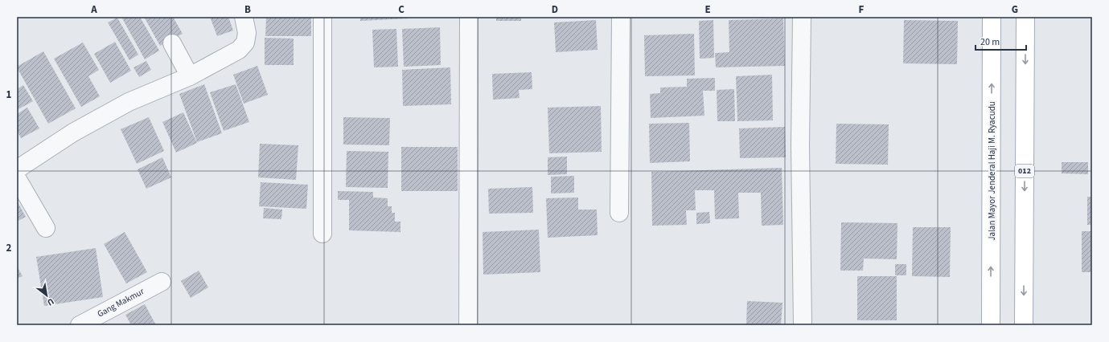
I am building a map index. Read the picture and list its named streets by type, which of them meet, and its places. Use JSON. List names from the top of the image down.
{
  "streets": {
    "main road": ["Jalan Mayor Jenderal Haji M. Ryacudu", "012"],
    "street": ["Gang Makmur"]
  },
  "scale_bar": "20 m",
  "north": "bottom right",
  "grid": {
    "columns": [
      "A",
      "B",
      "C",
      "D",
      "E",
      "F",
      "G"
    ],
    "rows": ["1", "2"]
  }
}
